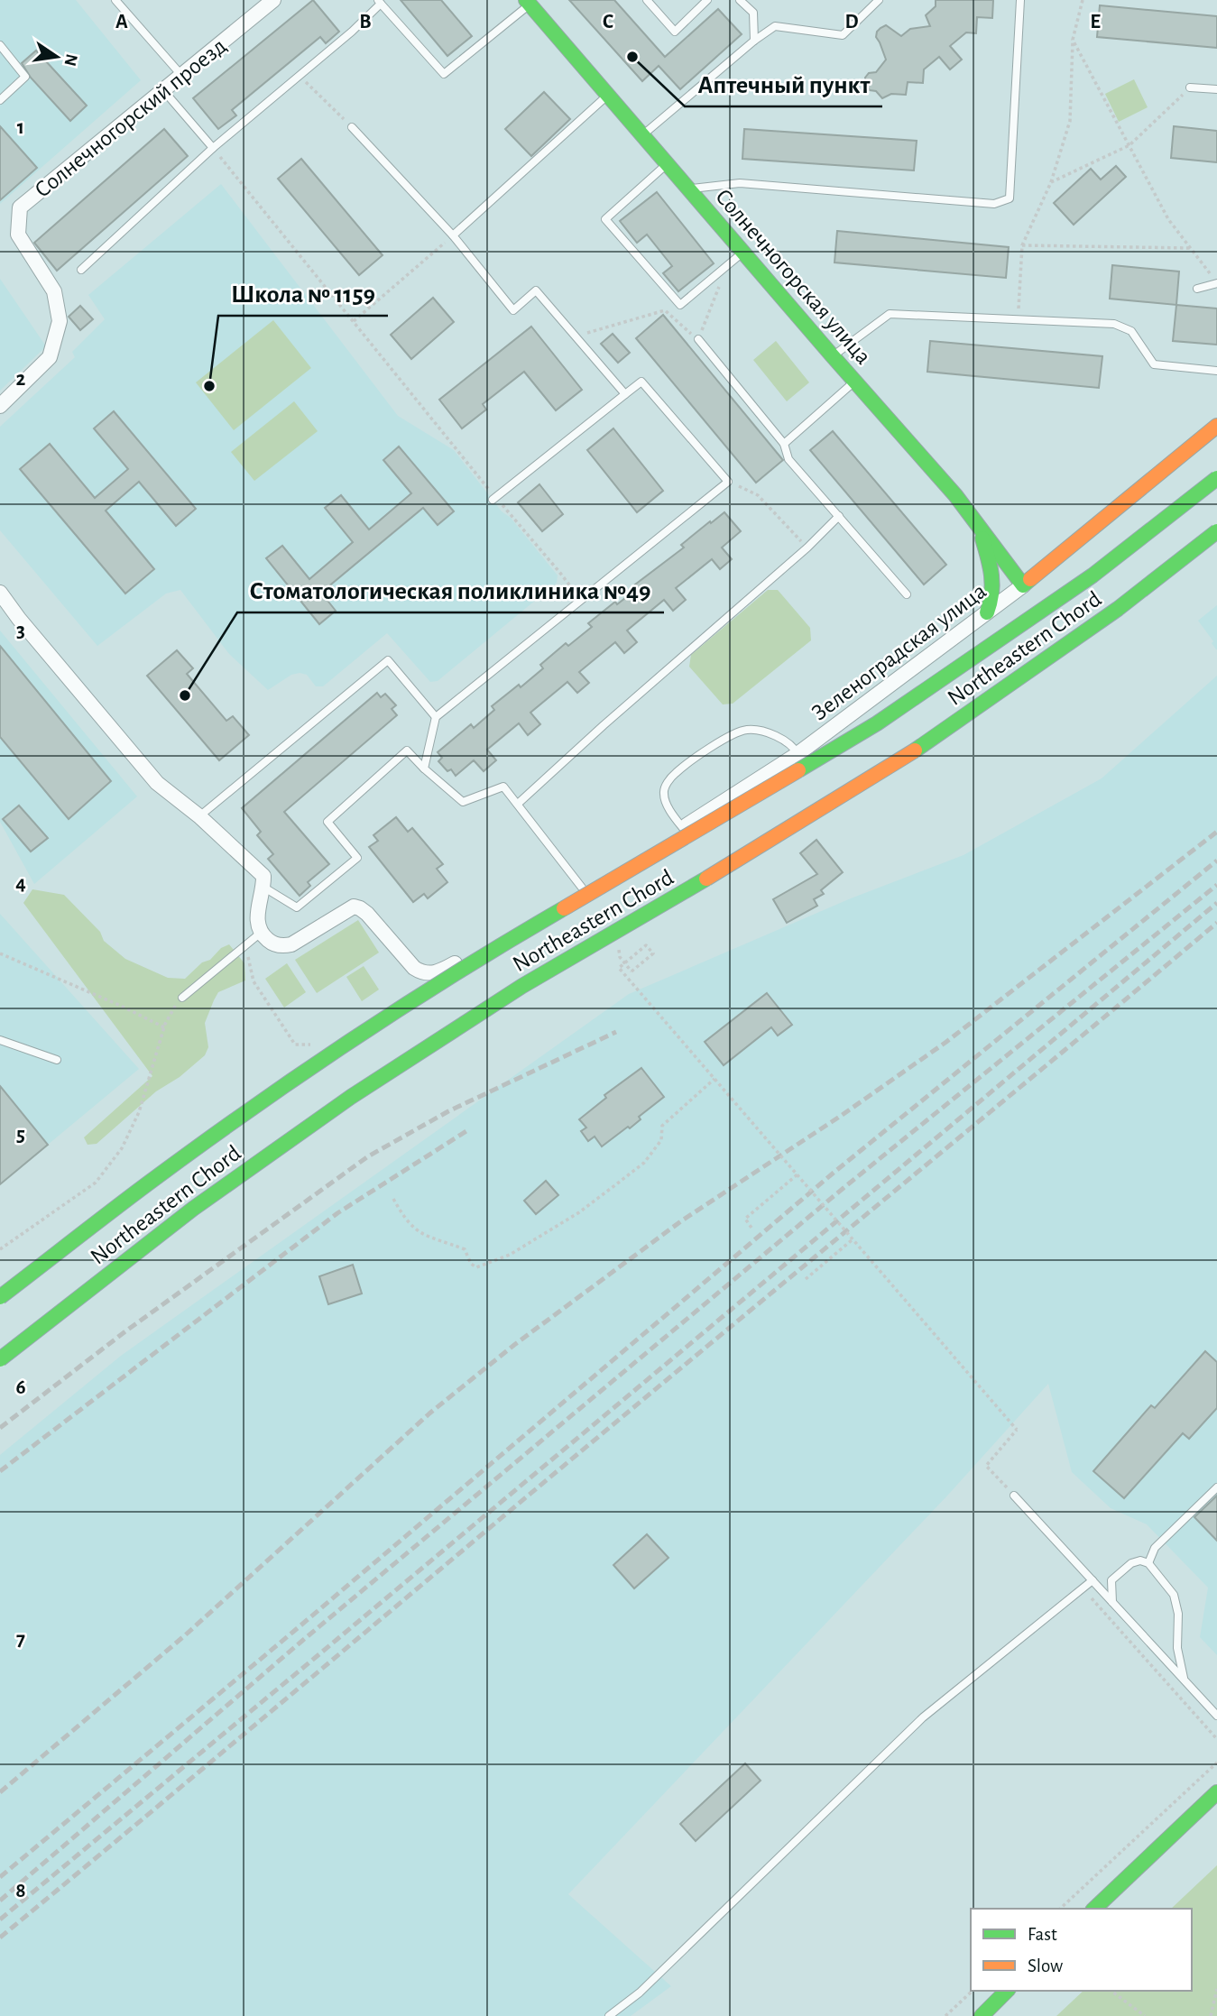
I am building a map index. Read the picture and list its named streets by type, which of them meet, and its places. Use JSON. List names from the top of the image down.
{
  "streets": {
    "main road": ["Солнечногорская улица", "Northeastern Chord", "Зеленоградская улица"],
    "street": ["Солнечногорский проезд"]
  },
  "crossings": [
    ["Солнечногорская улица", "Зеленоградская улица"]
  ],
  "places": ["Аптечный пункт", "Школа № 1159", "Стоматологическая поликлиника №49"],
  "legend": ["Fast", "Slow"],
  "north": "right",
  "grid": {
    "columns": [
      "A",
      "B",
      "C",
      "D",
      "E"
    ],
    "rows": [
      "1",
      "2",
      "3",
      "4",
      "5",
      "6",
      "7",
      "8"
    ]
  }
}
